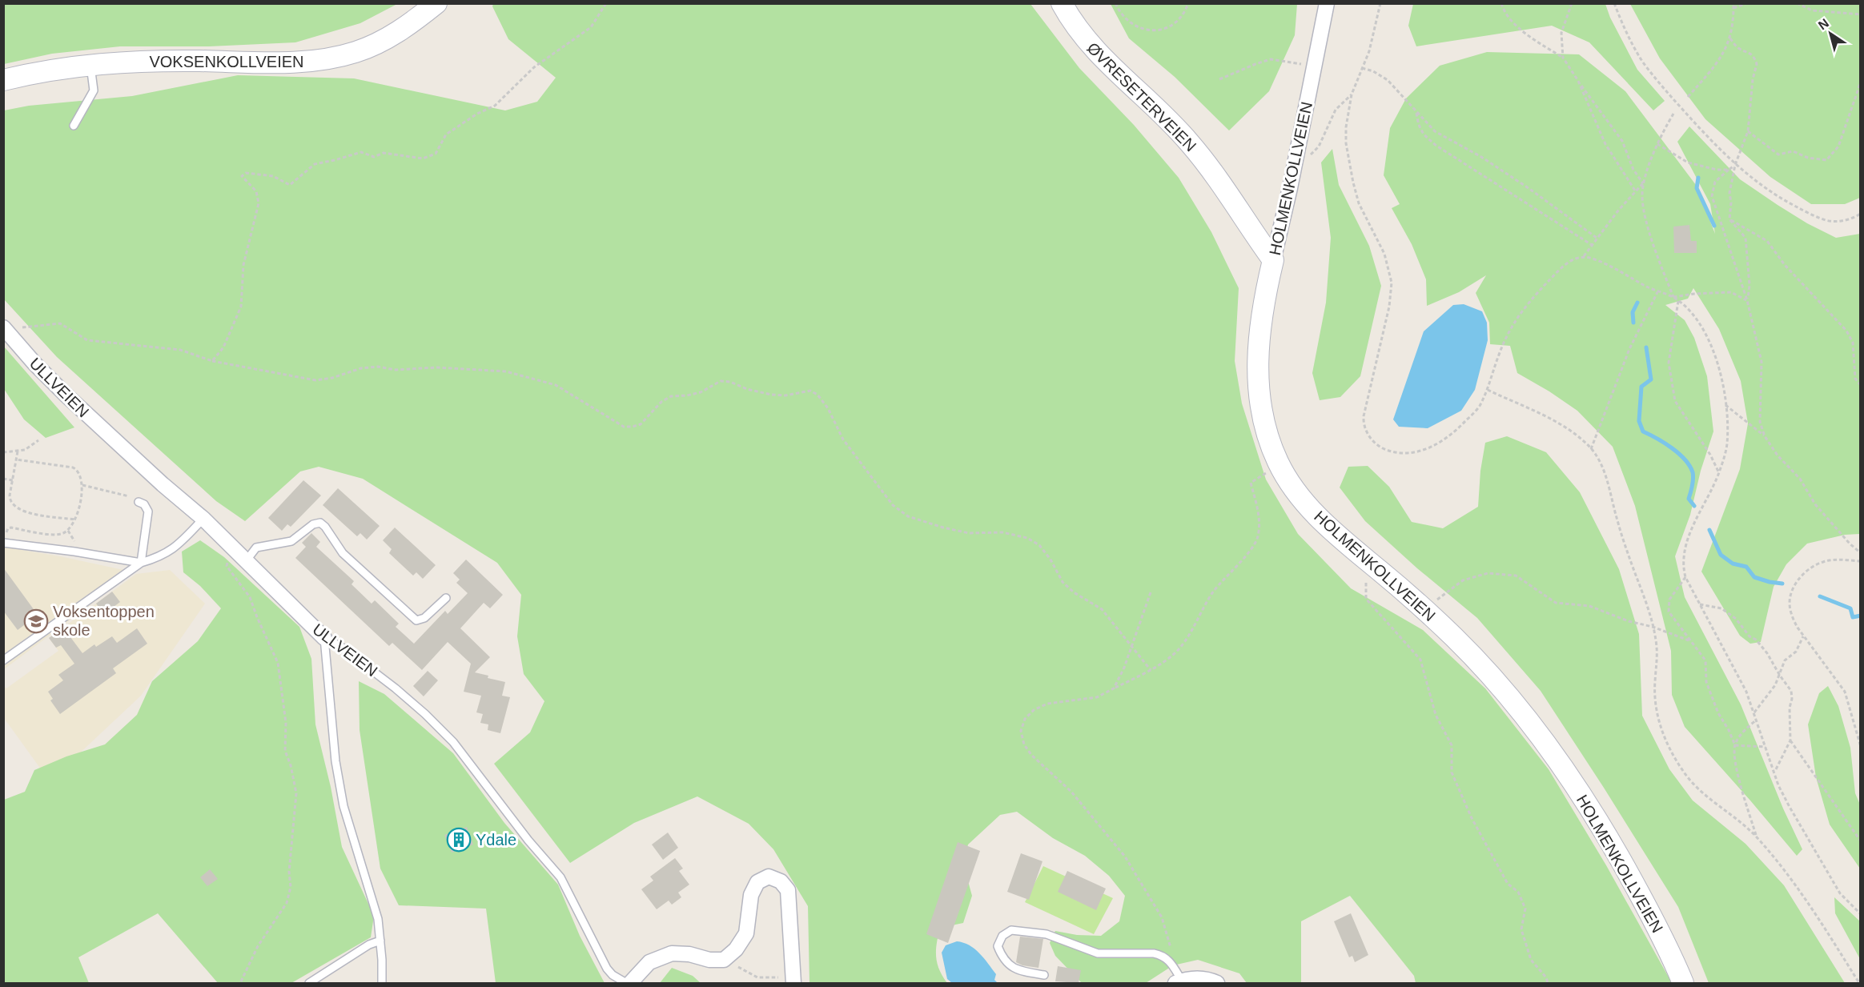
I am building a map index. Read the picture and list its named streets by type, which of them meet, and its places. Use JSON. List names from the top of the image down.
{
  "streets": {
    "main road": ["VOKSENKOLLVEIEN", "ØVRESETERVEIEN", "HOLMENKOLLVEIEN"],
    "street": ["ULLVEIEN"]
  },
  "crossings": [
    ["ØVRESETERVEIEN", "HOLMENKOLLVEIEN"]
  ],
  "places": {
    "school or university": ["Voksentoppen skole"],
    "building": ["Ydale"]
  },
  "north": "top left"
}
